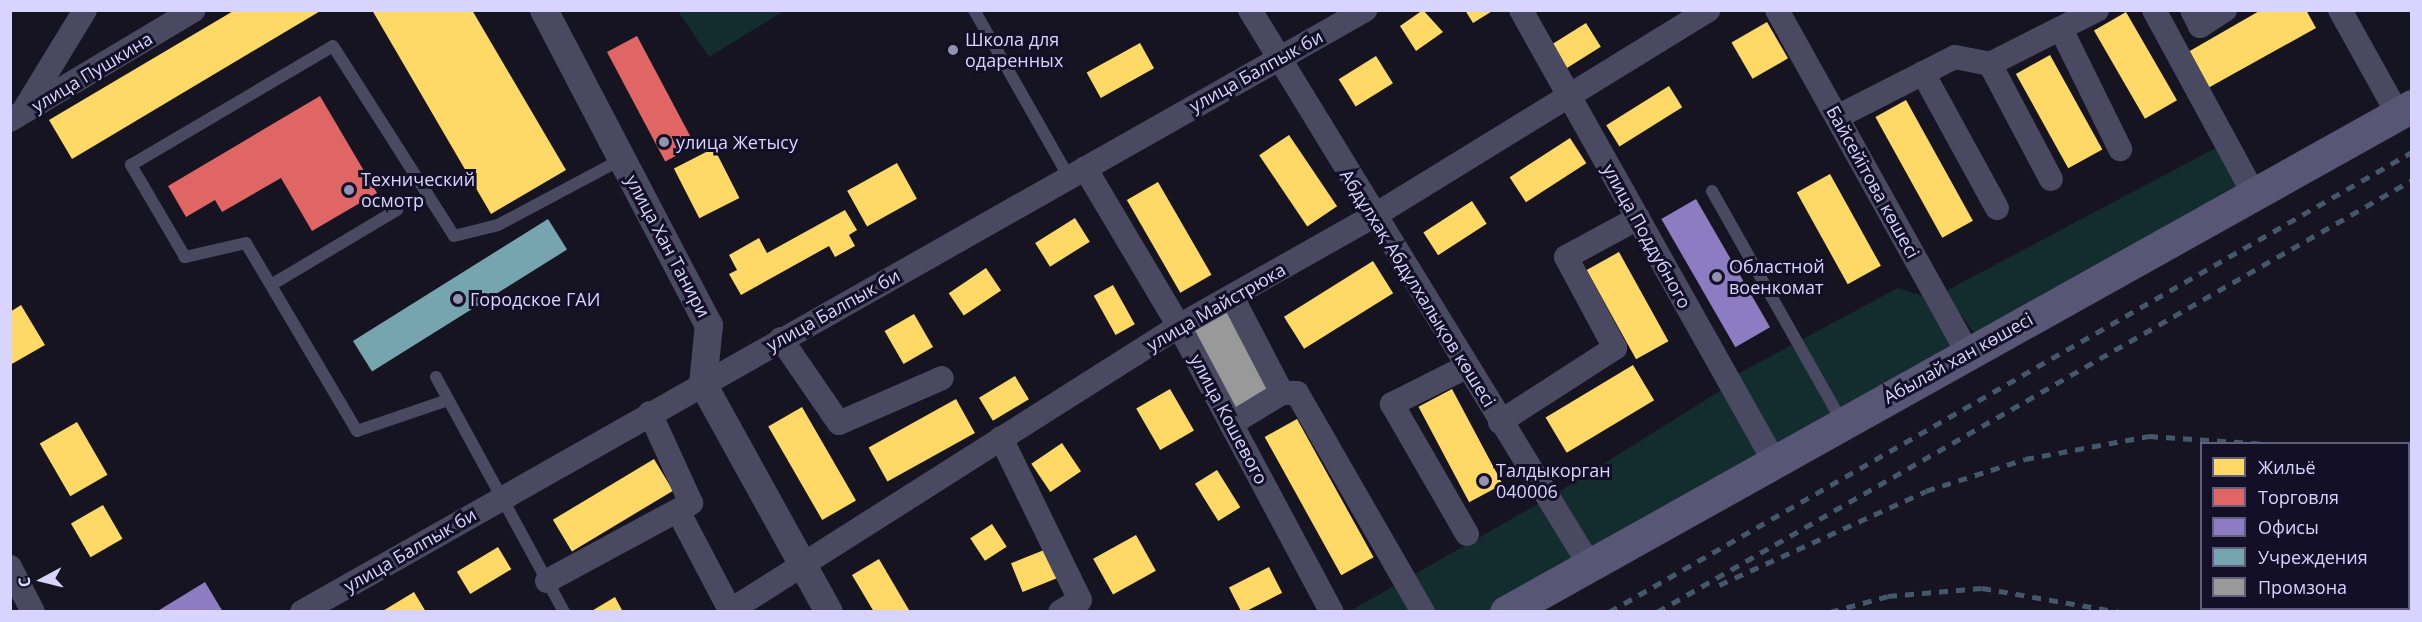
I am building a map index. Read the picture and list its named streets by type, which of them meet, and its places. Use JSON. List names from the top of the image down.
{
  "streets": {
    "main road": ["Абылай хан көшесі"],
    "street": [
      "улица Балпык би",
      "улица Пушкина",
      "Байсейітова көшесі",
      "улица Поддубного",
      "улица Хан Танири",
      "Абдұлхақ Абдұлхалықов көшесі",
      "улица Майстрюка",
      "улица Кошевого"
    ]
  },
  "crossings": [
    ["улица Балпык би", "улица Хан Танири"],
    ["улица Балпык би", "Абдұлхақ Абдұлхалықов көшесі"],
    ["улица Балпык би", "улица Кошевого"],
    ["Байсейітова көшесі", "Абылай хан көшесі"],
    ["улица Поддубного", "улица Майстрюка"],
    ["улица Поддубного", "Абылай хан көшесі"],
    ["Абдұлхақ Абдұлхалықов көшесі", "улица Майстрюка"],
    ["Абдұлхақ Абдұлхалықов көшесі", "Абылай хан көшесі"],
    ["улица Майстрюка", "улица Кошевого"]
  ],
  "places": [
    "Школа для одаренных",
    "улица Жетысу",
    "Технический осмотр",
    "Областной военкомат",
    "Городское ГАИ",
    "Талдыкорган 040006"
  ],
  "legend": [
    "Жильё",
    "Торговля",
    "Офисы",
    "Учреждения",
    "Промзона"
  ],
  "north": "left"
}
